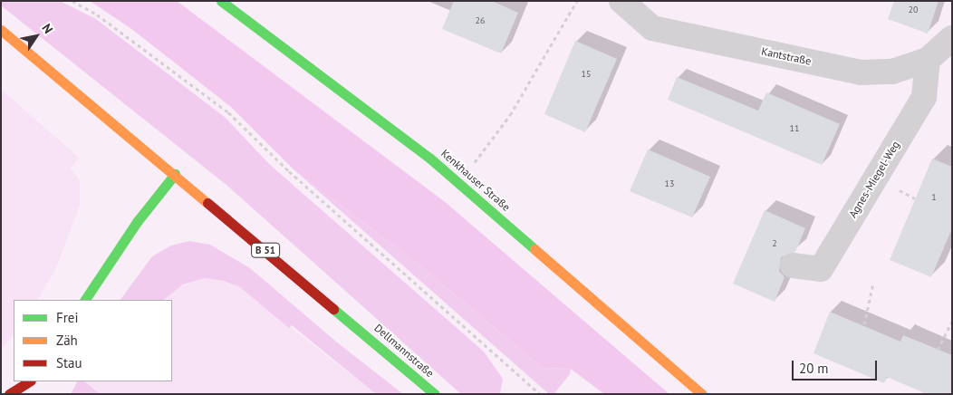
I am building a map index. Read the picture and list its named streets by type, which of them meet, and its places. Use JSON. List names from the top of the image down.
{
  "streets": {
    "main road": ["Kenkhauser Straße", "B 51", "Dellmannstraße"],
    "street": ["Kantstraße", "Agnes-Miegel-Weg"]
  },
  "crossings": [
    ["Kantstraße", "Agnes-Miegel-Weg"],
    ["B 51", "Dellmannstraße"]
  ],
  "house_numbers": [
    "20",
    "26",
    "15",
    "11",
    "13",
    "1",
    "2"
  ],
  "legend": ["Frei", "Zäh", "Stau"],
  "scale_bar": "20 m",
  "north": "top right"
}
